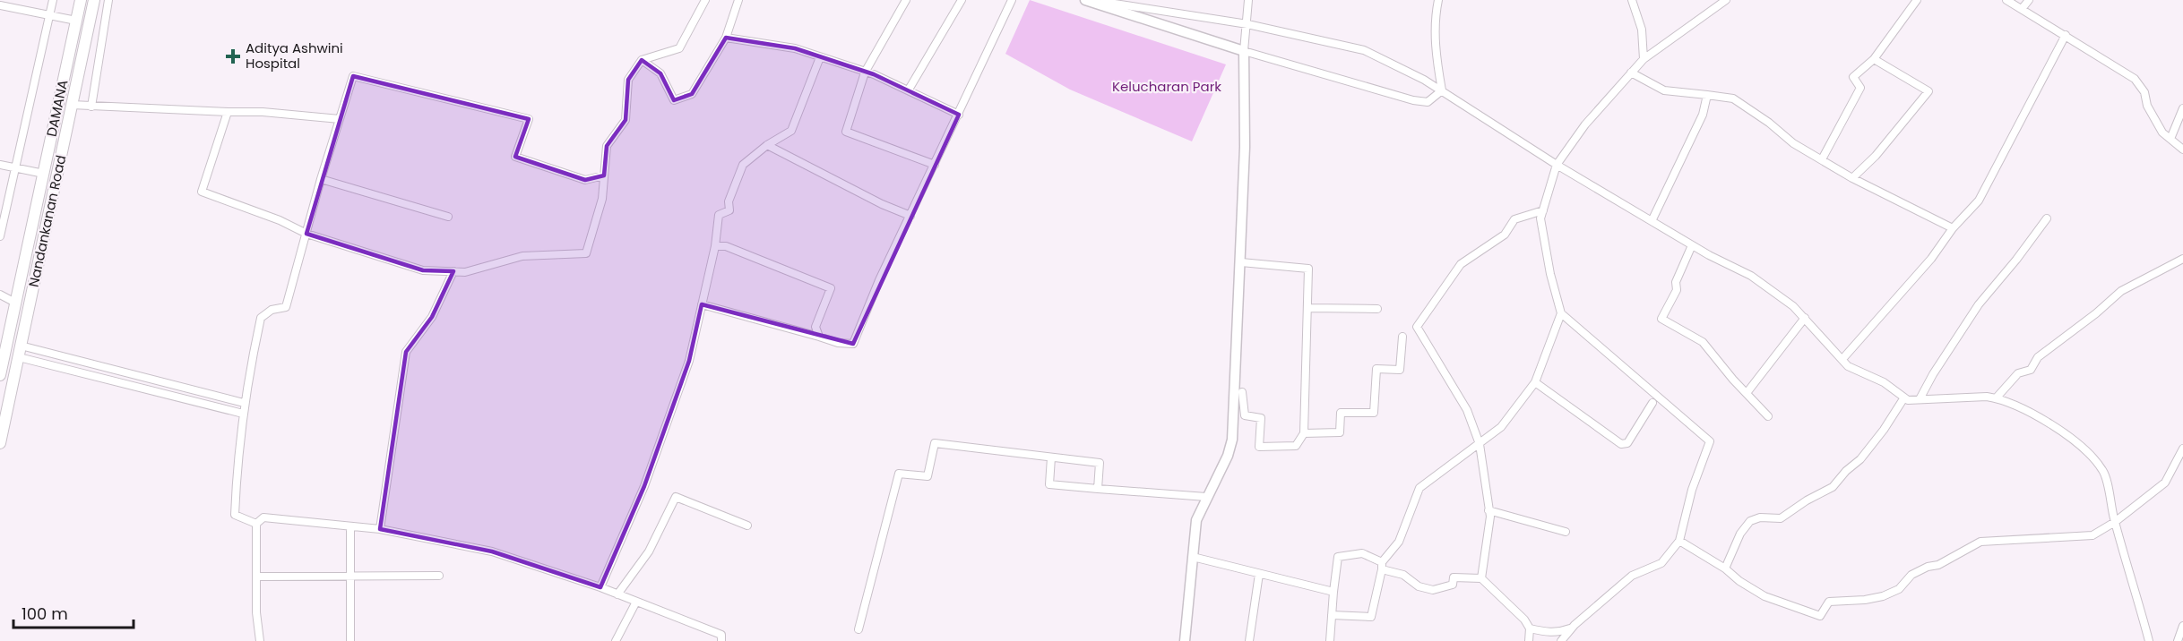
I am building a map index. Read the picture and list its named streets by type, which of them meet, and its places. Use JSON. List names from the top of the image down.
{
  "streets": {
    "main road": ["DAMANA", "Nandankanan Road"]
  },
  "parks": ["Kelucharan Park"],
  "places": {
    "health": ["Aditya Ashwini Hospital"]
  },
  "scale_bar": "100 m"
}
